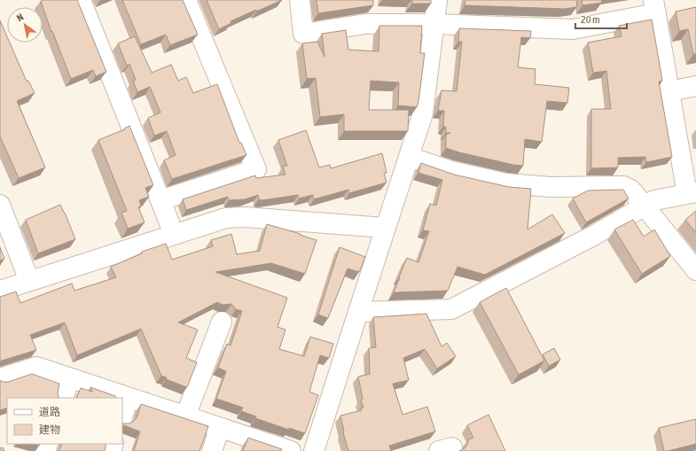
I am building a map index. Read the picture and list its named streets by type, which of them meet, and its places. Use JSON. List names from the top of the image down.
{
  "legend": ["道路", "建物"],
  "scale_bar": "20 m",
  "north": "top left"
}
